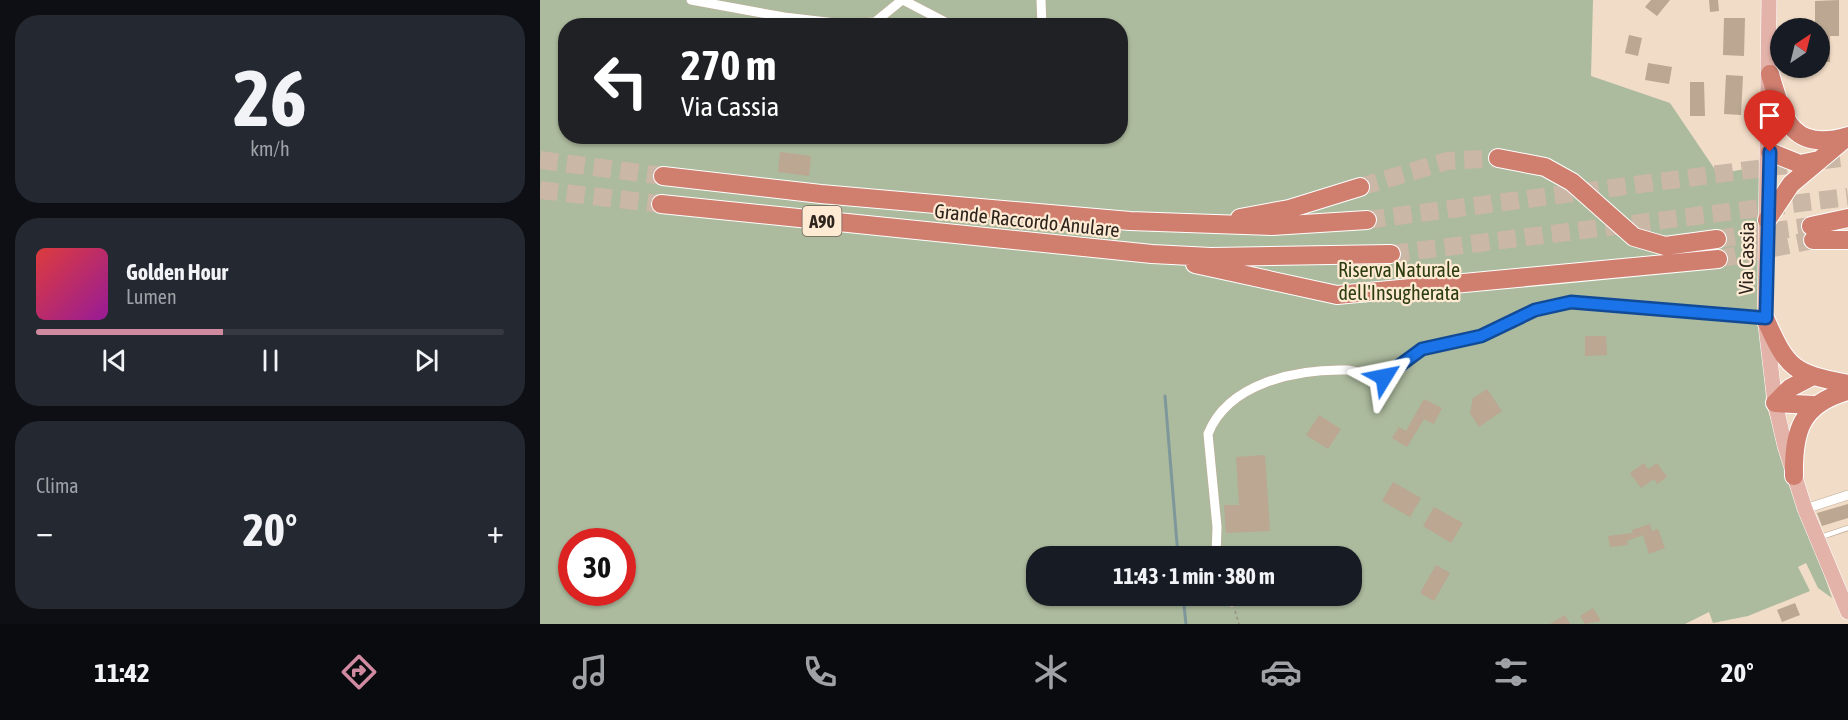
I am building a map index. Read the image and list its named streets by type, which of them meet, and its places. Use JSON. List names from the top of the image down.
{
  "streets": {
    "highway": ["Grande Raccordo Anulare", "A90"],
    "main road": ["Via Cassia"]
  },
  "parks": ["Riserva Naturale dell'Insugherata"],
  "north": "top right",
  "page": {
    "tile": [
      ["26", "km/h"],
      "Clima"
    ],
    "turn": ["270 m", "Via Cassia"],
    "song": ["Golden Hour", "Lumen"],
    "heat": ["−", "20°", "+"],
    "limit": "30",
    "trip": "11:43 · 1 min · 380 m",
    "tabs": ["11:42", "20°"]
  }
}
